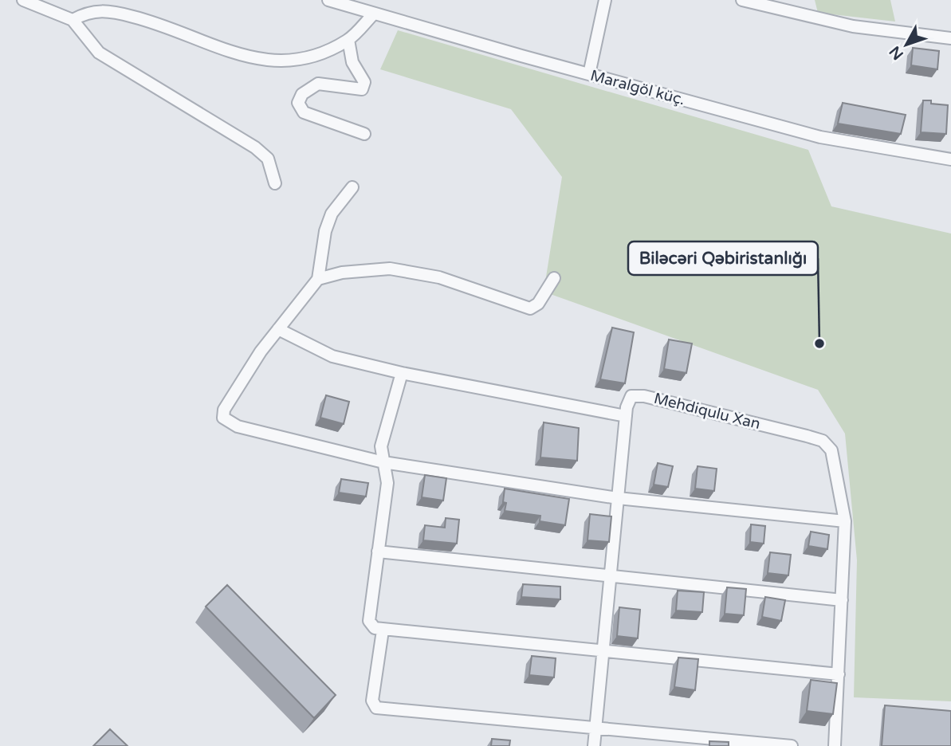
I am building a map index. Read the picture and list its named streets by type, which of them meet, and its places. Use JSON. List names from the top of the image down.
{
  "streets": {
    "street": ["Maralgöl küç.", "Mehdiqulu Xan"]
  },
  "places": ["Biləcəri Qəbiristanlığı"],
  "north": "bottom left"
}
